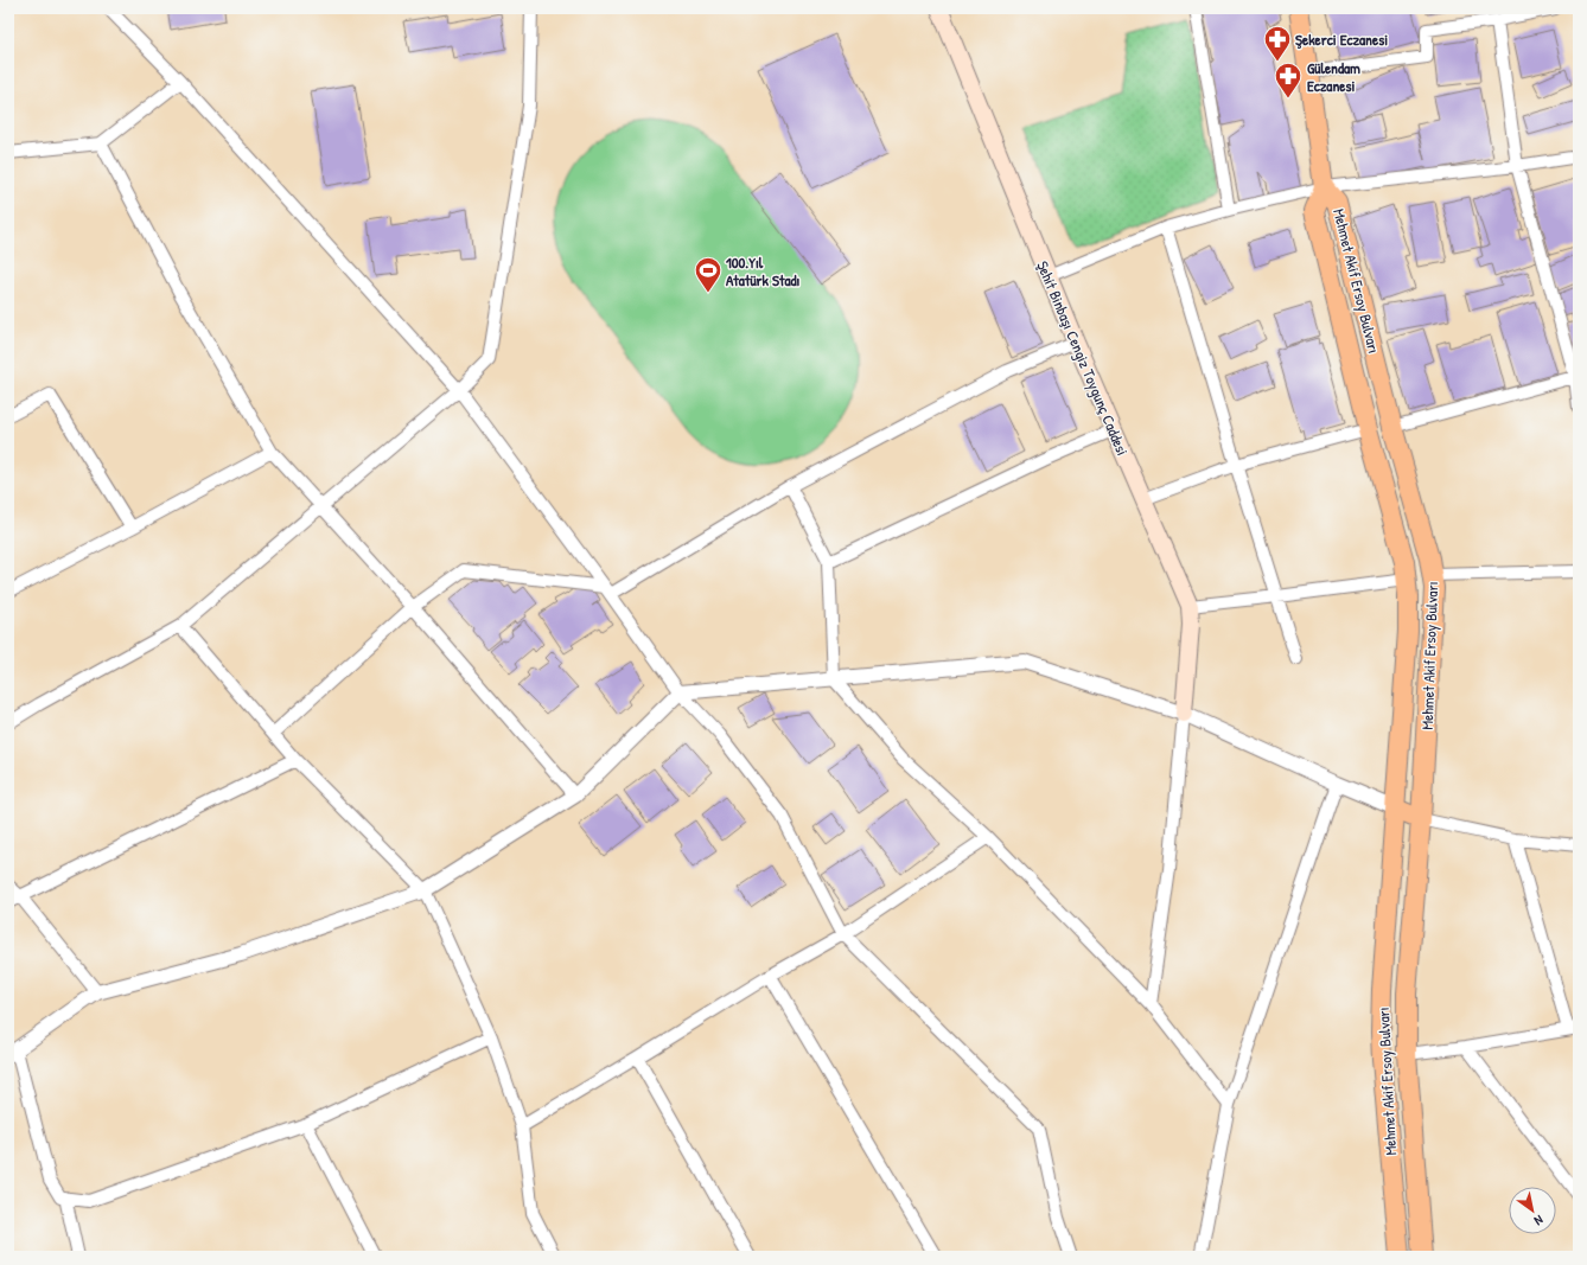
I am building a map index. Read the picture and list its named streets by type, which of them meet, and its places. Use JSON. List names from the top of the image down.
{
  "streets": {
    "main road": ["Mehmet Akif Ersoy Bulvarı", "Şehit Binbaşı Cengiz Toygunç Caddesi"]
  },
  "places": {
    "pharmacy": ["Şekerci Eczanesi", "Gülendam Eczanesi"],
    "sports": ["100.Yıl Atatürk Stadı"]
  },
  "north": "bottom right"
}
